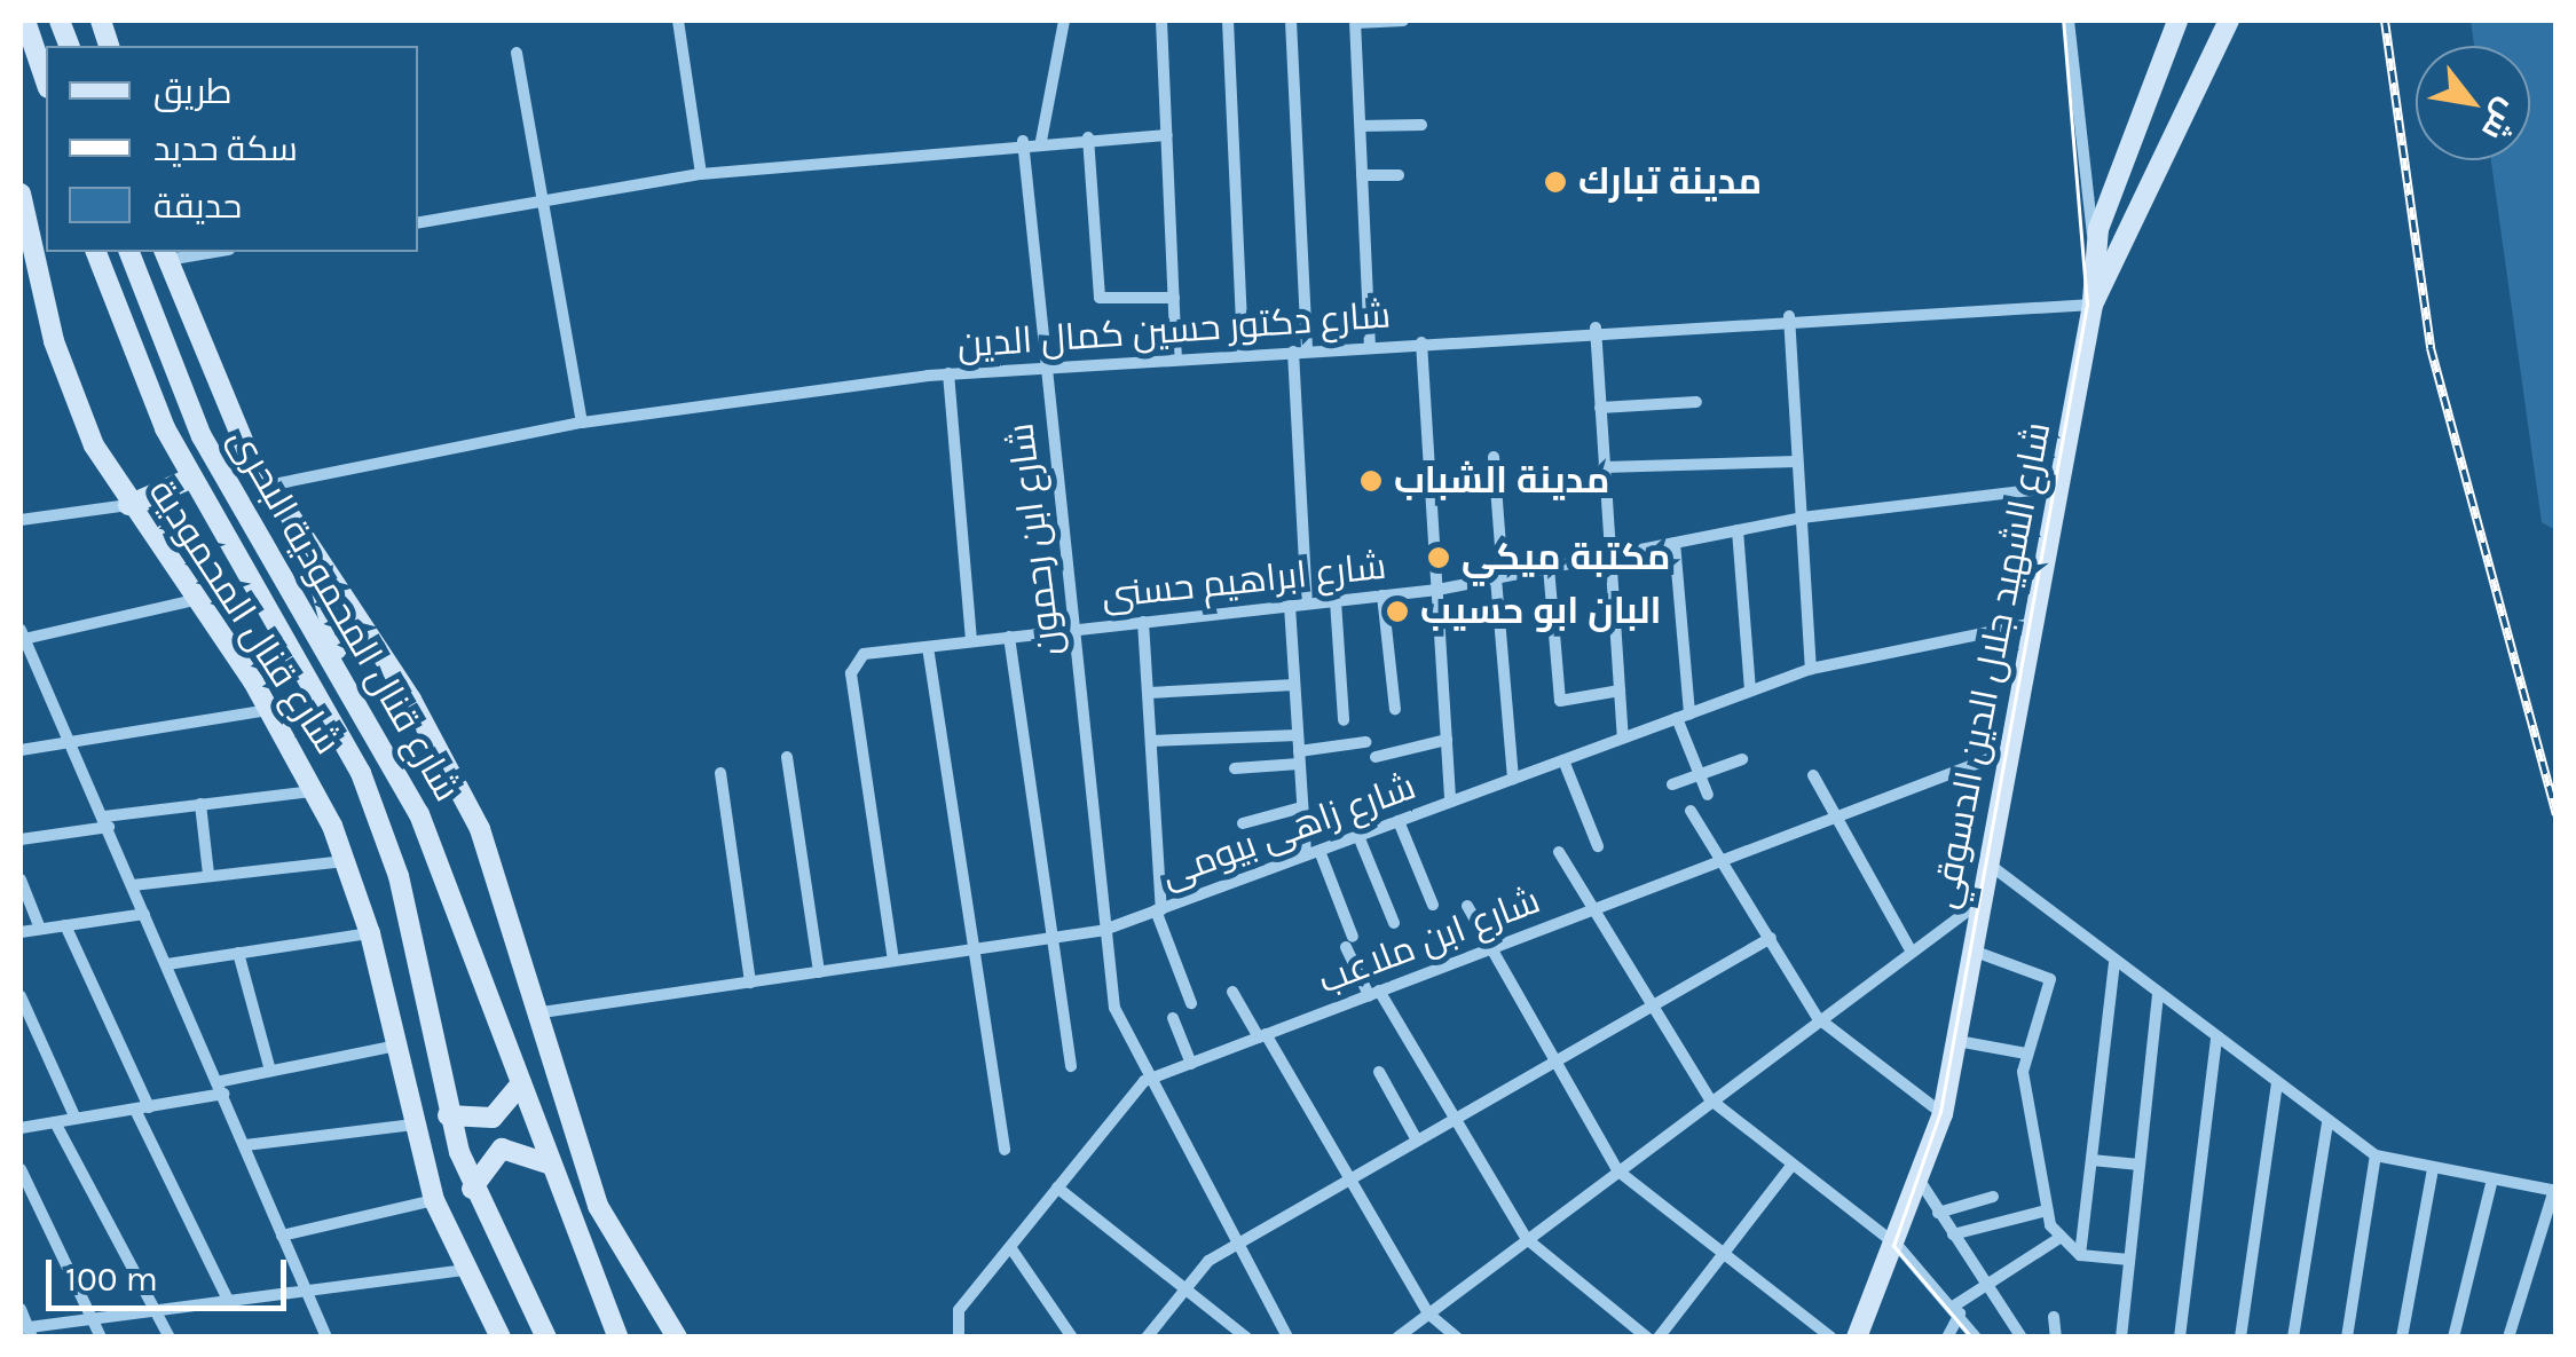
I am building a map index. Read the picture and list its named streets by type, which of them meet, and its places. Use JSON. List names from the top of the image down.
{
  "streets": {
    "main road": ["شارع قنال المحمودية البحرى", "شارع قنال المحمودية", "شارع الشهيد جلال الدين الدسوقي"],
    "street": [
      "شارع دكتور حسين كمال الدين",
      "شارع ابن رحمون",
      "شارع ابراهيم حسنى",
      "شارع زاهى بيومى",
      "شارع ابن ملاعب"
    ]
  },
  "crossings": [
    ["شارع دكتور حسين كمال الدين", "شارع ابن رحمون"],
    ["شارع دكتور حسين كمال الدين", "شارع الشهيد جلال الدين الدسوقي"],
    ["شارع ابن رحمون", "شارع ابراهيم حسنى"],
    ["شارع ابن رحمون", "شارع زاهى بيومى"],
    ["شارع ابن رحمون", "شارع ابن ملاعب"],
    ["شارع ابراهيم حسنى", "شارع الشهيد جلال الدين الدسوقي"],
    ["شارع ابراهيم حسنى", "شارع زاهى بيومى"],
    ["شارع الشهيد جلال الدين الدسوقي", "شارع زاهى بيومى"],
    ["شارع الشهيد جلال الدين الدسوقي", "شارع ابن ملاعب"]
  ],
  "places": [
    "مدينة تبارك",
    "مدينة الشباب",
    "مكتبة ميكي",
    "البان ابو حسيب"
  ],
  "legend": ["طريق", "سكة حديد", "حديقة"],
  "scale_bar": "100 m",
  "north": "bottom right"
}
